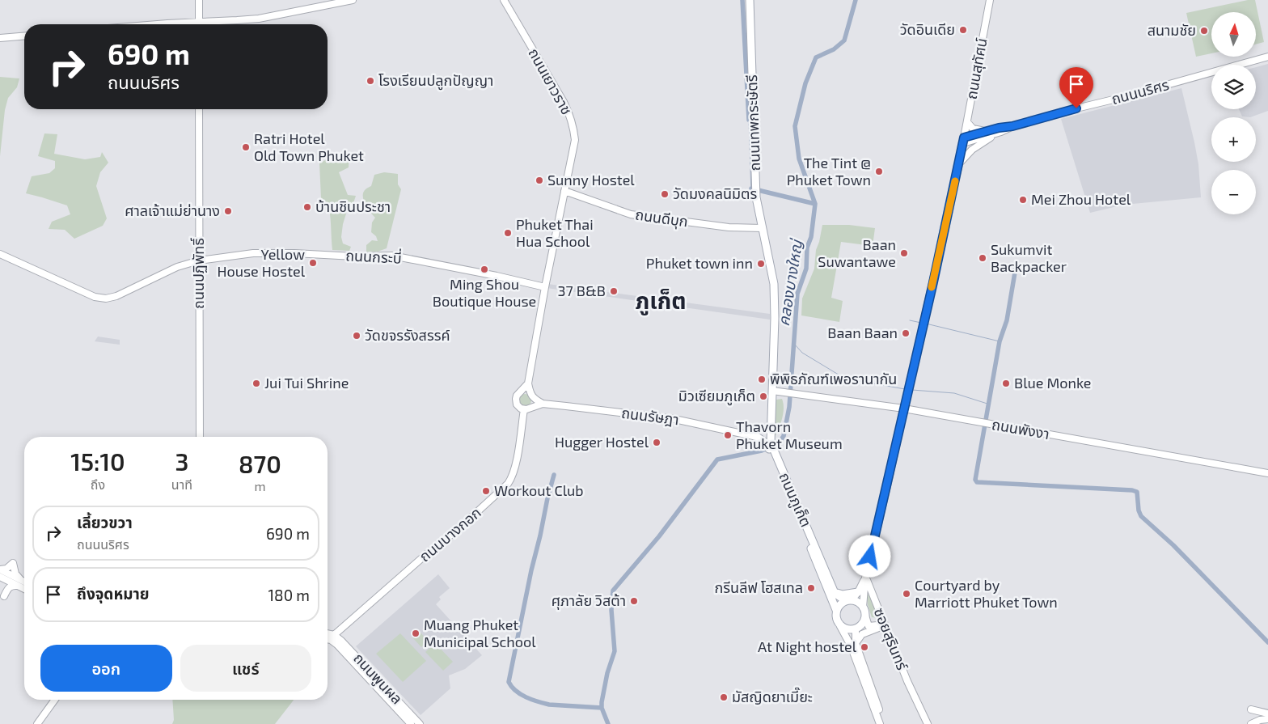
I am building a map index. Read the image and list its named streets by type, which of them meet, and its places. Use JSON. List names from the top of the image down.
{
  "streets": {
    "main road": ["ถนนเทพกระษัตรี", "ถนนรัษฎา", "ถนนภูเก็ต"],
    "street": [
      "ถนนสุทัศน์",
      "ถนนเยาวราช",
      "ถนนนริศร",
      "ถนนดีบุก",
      "ถนนกระบี่",
      "ถนนปฏิพัทธิ์",
      "ถนนพังงา",
      "ถนนบางกอก",
      "ซอยสุรินทร์",
      "ถนนพูนผล"
    ]
  },
  "crossings": [
    ["ถนนสุทัศน์", "ถนนนริศร"],
    ["ถนนสุทัศน์", "ถนนพังงา"],
    ["ถนนสุทัศน์", "ซอยสุรินทร์"],
    ["ถนนเยาวราช", "ถนนดีบุก"],
    ["ถนนเยาวราช", "ถนนกระบี่"],
    ["ถนนเทพกระษัตรี", "ถนนดีบุก"],
    ["ถนนเทพกระษัตรี", "ถนนภูเก็ต"],
    ["ถนนกระบี่", "ถนนปฏิพัทธิ์"],
    ["ถนนรัษฎา", "ถนนภูเก็ต"],
    ["ถนนพังงา", "ถนนภูเก็ต"],
    ["ถนนบางกอก", "ถนนพูนผล"]
  ],
  "districts": ["ภูเก็ต"],
  "water": ["คลองบางใหญ่"],
  "places": [
    "วัดอินเดีย",
    "สนามชัย",
    "โรงเรียนปลูกปัญญา",
    "Ratri Hotel Old Town Phuket",
    "The Tint @ Phuket Town",
    "Sunny Hostel",
    "วัดมงคลนิมิตร",
    "Mei Zhou Hotel",
    "บ้านชินประชา",
    "ศาลเจ้าแม่ย่านาง",
    "Phuket Thai Hua School",
    "Baan Suwantawe",
    "Sukumvit Backpacker",
    "Yellow House Hostel",
    "Phuket town inn",
    "Ming Shou Boutique House",
    "37 B&B",
    "Baan Baan",
    "วัดขจรรังสรรค์",
    "พิพิธภัณฑ์เพอรานากัน",
    "Jui Tui Shrine",
    "Blue Monke",
    "มิวเซียมภูเก็ต",
    "Thavorn Phuket Museum",
    "Hugger Hostel",
    "Workout Club",
    "กรีนลีฟ โฮสเทล",
    "Courtyard by Marriott Phuket Town",
    "ศุภาลัย วิสต้า",
    "Muang Phuket Municipal School",
    "At Night hostel",
    "มัสญิดยาเมี๊ยะ"
  ],
  "north": "top",
  "page": {
    "map_buttons": ["+", "−"],
    "turn": ["690 m", "ถนนนริศร"],
    "eta": [
      "15:10",
      "ถึง",
      "3",
      "นาที",
      "870",
      "m"
    ],
    "list": [
      {
        "name": "เลี้ยวขวา",
        "note": "ถนนนริศร",
        "value": "690 m"
      },
      {
        "name": "ถึงจุดหมาย",
        "value": "180 m"
      }
    ],
    "buttons": ["ออก", "แชร์"]
  }
}
